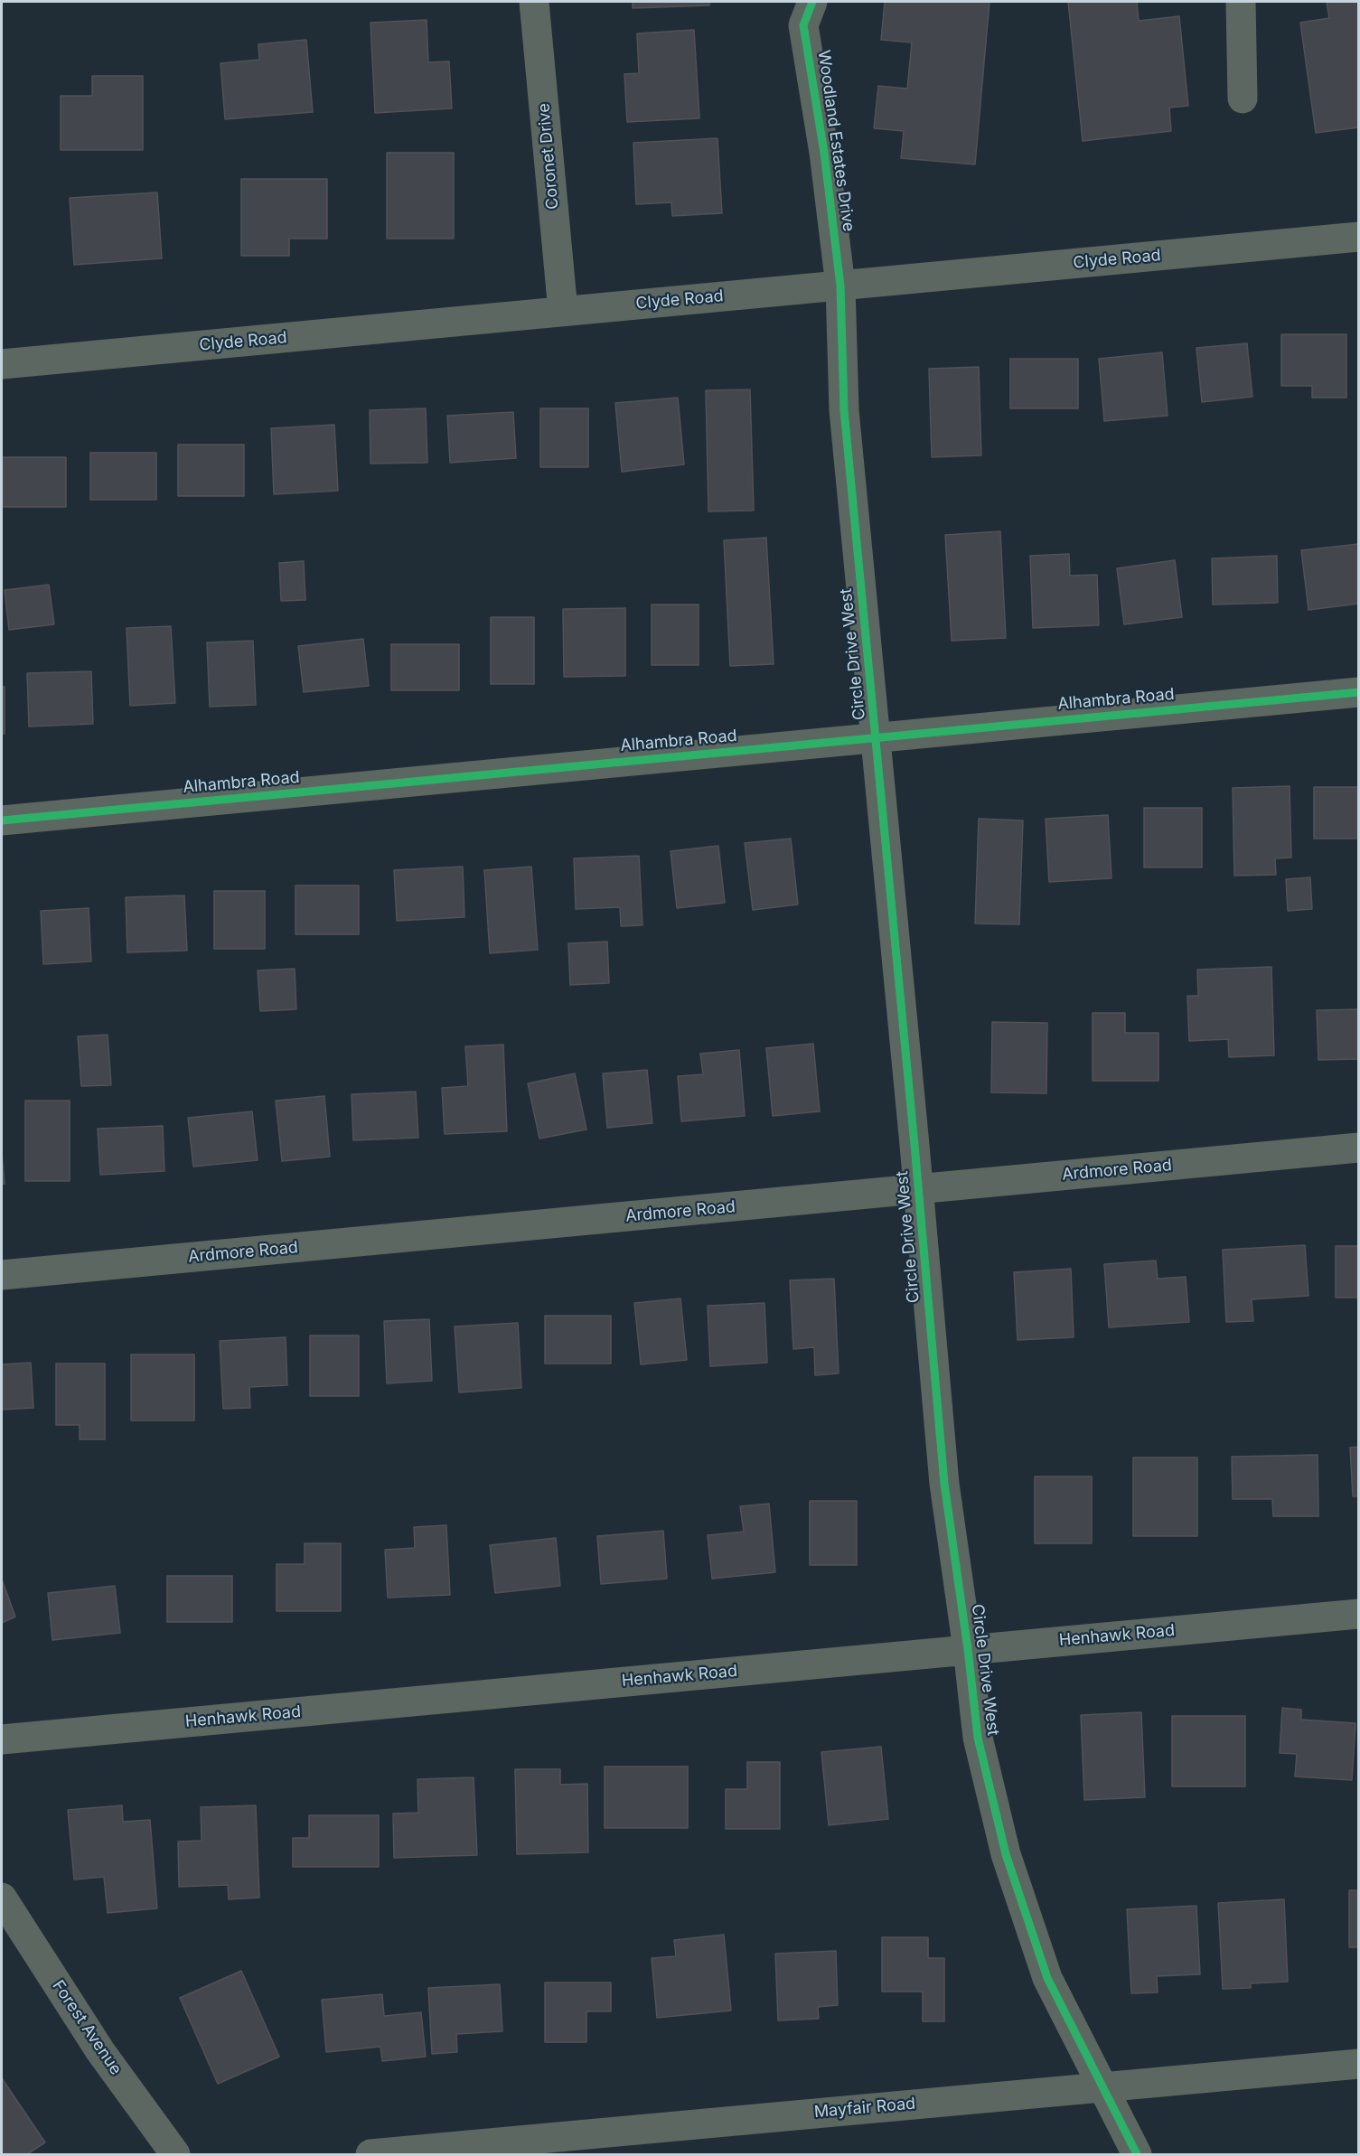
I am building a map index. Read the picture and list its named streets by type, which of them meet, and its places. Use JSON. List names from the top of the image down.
{
  "streets": {
    "street": [
      "Woodland Estates Drive",
      "Coronet Drive",
      "Clyde Road",
      "Circle Drive West",
      "Alhambra Road",
      "Ardmore Road",
      "Henhawk Road",
      "Forest Avenue",
      "Mayfair Road"
    ]
  },
  "crossings": [
    ["Woodland Estates Drive", "Clyde Road"],
    ["Woodland Estates Drive", "Circle Drive West"],
    ["Coronet Drive", "Clyde Road"],
    ["Clyde Road", "Circle Drive West"],
    ["Circle Drive West", "Alhambra Road"],
    ["Circle Drive West", "Ardmore Road"],
    ["Circle Drive West", "Henhawk Road"],
    ["Circle Drive West", "Mayfair Road"]
  ]
}
